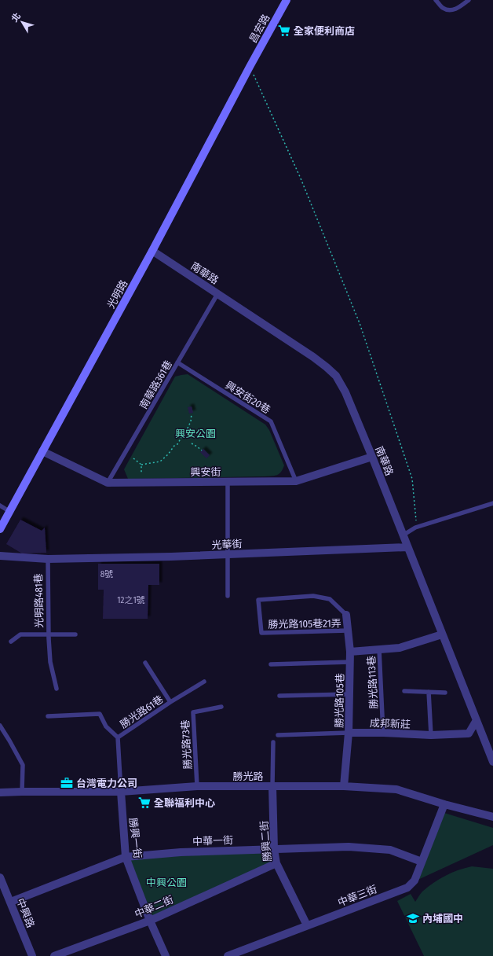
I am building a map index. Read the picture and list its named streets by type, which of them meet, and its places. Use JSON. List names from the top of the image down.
{
  "streets": {
    "main road": ["昌宏路", "光明路"],
    "street": [
      "南華路",
      "興安街",
      "光華街",
      "光明路481巷",
      "勝光路105巷",
      "成邦新莊",
      "勝光路",
      "勝興一街",
      "中華一街",
      "勝興二街",
      "中華三街",
      "中華二街",
      "中興路"
    ],
    "lane": [
      "南華路361巷",
      "興安街20巷",
      "勝光路105巷21弄",
      "勝光路113巷",
      "勝光路61巷",
      "勝光路73巷"
    ]
  },
  "crossings": [
    ["昌宏路", "南華路"],
    ["昌宏路", "光明路"],
    ["南華路", "光明路"],
    ["南華路", "南華路361巷"],
    ["南華路", "興安街"],
    ["南華路", "光華街"],
    ["南華路", "成邦新莊"],
    ["光明路", "興安街"],
    ["南華路361巷", "興安街20巷"],
    ["南華路361巷", "興安街"],
    ["興安街20巷", "興安街"],
    ["光華街", "光明路481巷"],
    ["勝光路105巷21弄", "勝光路105巷"],
    ["勝光路113巷", "成邦新莊"],
    ["勝光路105巷", "成邦新莊"],
    ["勝光路105巷", "勝光路"],
    ["勝光路61巷", "勝光路"],
    ["勝光路61巷", "勝興一街"],
    ["勝光路73巷", "勝光路"],
    ["勝光路", "勝興一街"],
    ["勝光路", "勝興二街"],
    ["勝光路", "中華三街"],
    ["勝興一街", "中華一街"],
    ["勝興一街", "中華二街"],
    ["中華一街", "勝興二街"],
    ["中華一街", "中華三街"],
    ["中華一街", "中興路"],
    ["勝興二街", "中華三街"],
    ["勝興二街", "中華二街"]
  ],
  "parks": ["興安公園", "中興公園"],
  "places": {
    "supermarket": ["全家便利商店", "全聯福利中心"],
    "office": ["台灣電力公司"],
    "school or university": ["內埔國中"]
  },
  "house_numbers": ["8號", "12之1號"],
  "north": "top left"
}
